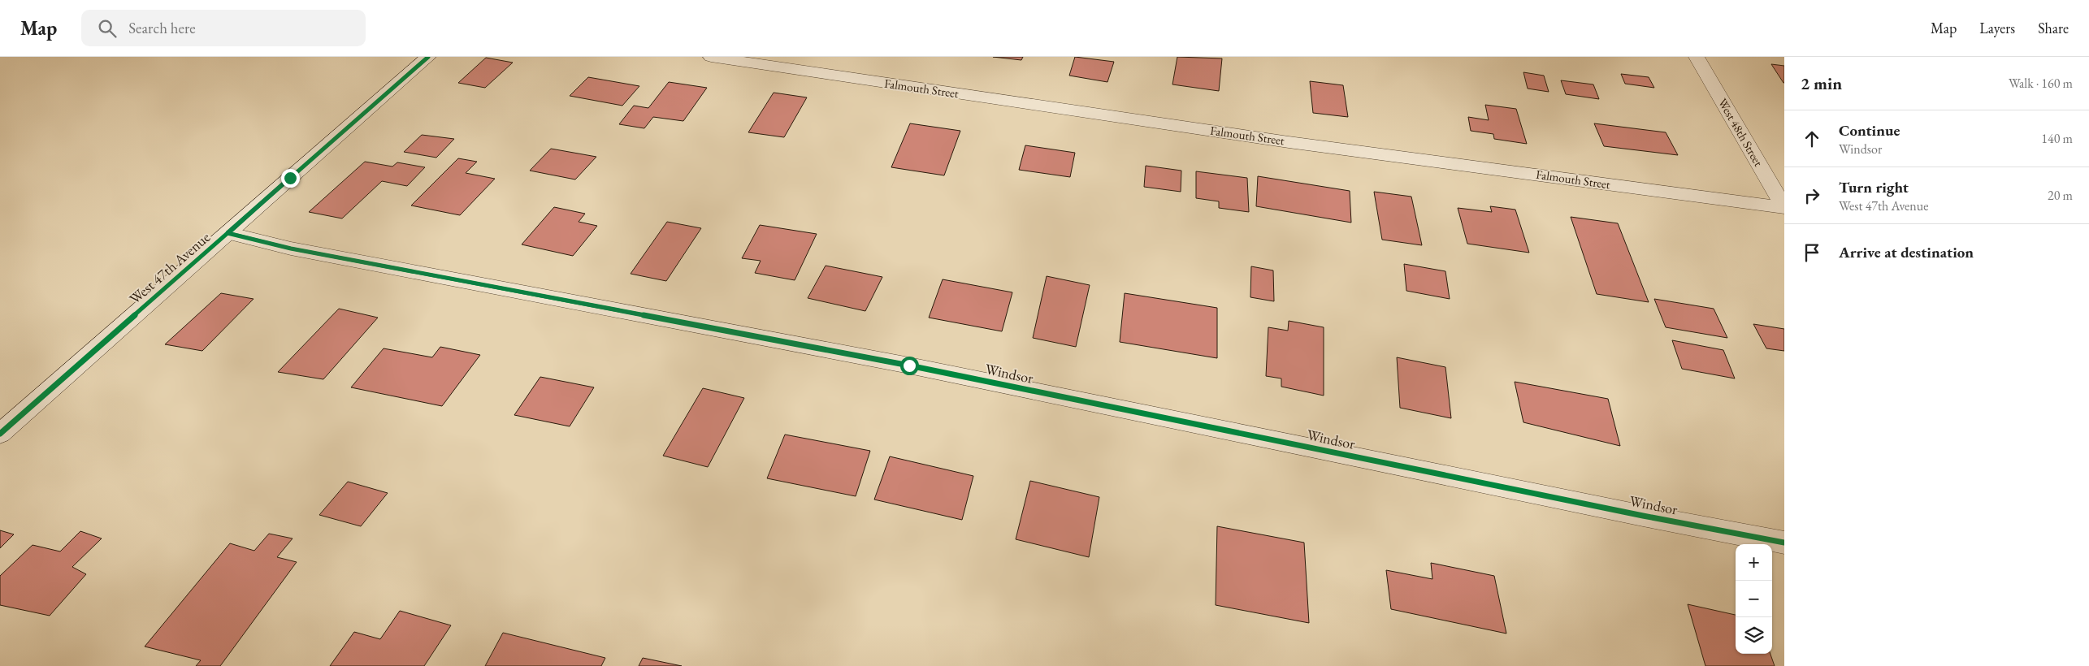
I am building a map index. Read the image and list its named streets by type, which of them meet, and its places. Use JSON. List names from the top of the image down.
{
  "streets": {
    "street": [
      "Falmouth Street",
      "West 48th Street",
      "West 47th Avenue",
      "Windsor"
    ]
  },
  "crossings": [
    ["Falmouth Street", "West 48th Street"],
    ["West 47th Avenue", "Windsor"]
  ],
  "page": {
    "header": "Map",
    "search": "Search here",
    "nav": ["Map", "Layers", "Share"],
    "heading": ["2 min", "Walk · 160 m"],
    "list": [
      ["Continue", "Windsor", "140 m"],
      ["Turn right", "West 47th Avenue", "20 m"],
      "Arrive at destination"
    ],
    "map_buttons": ["+", "−"]
  }
}
